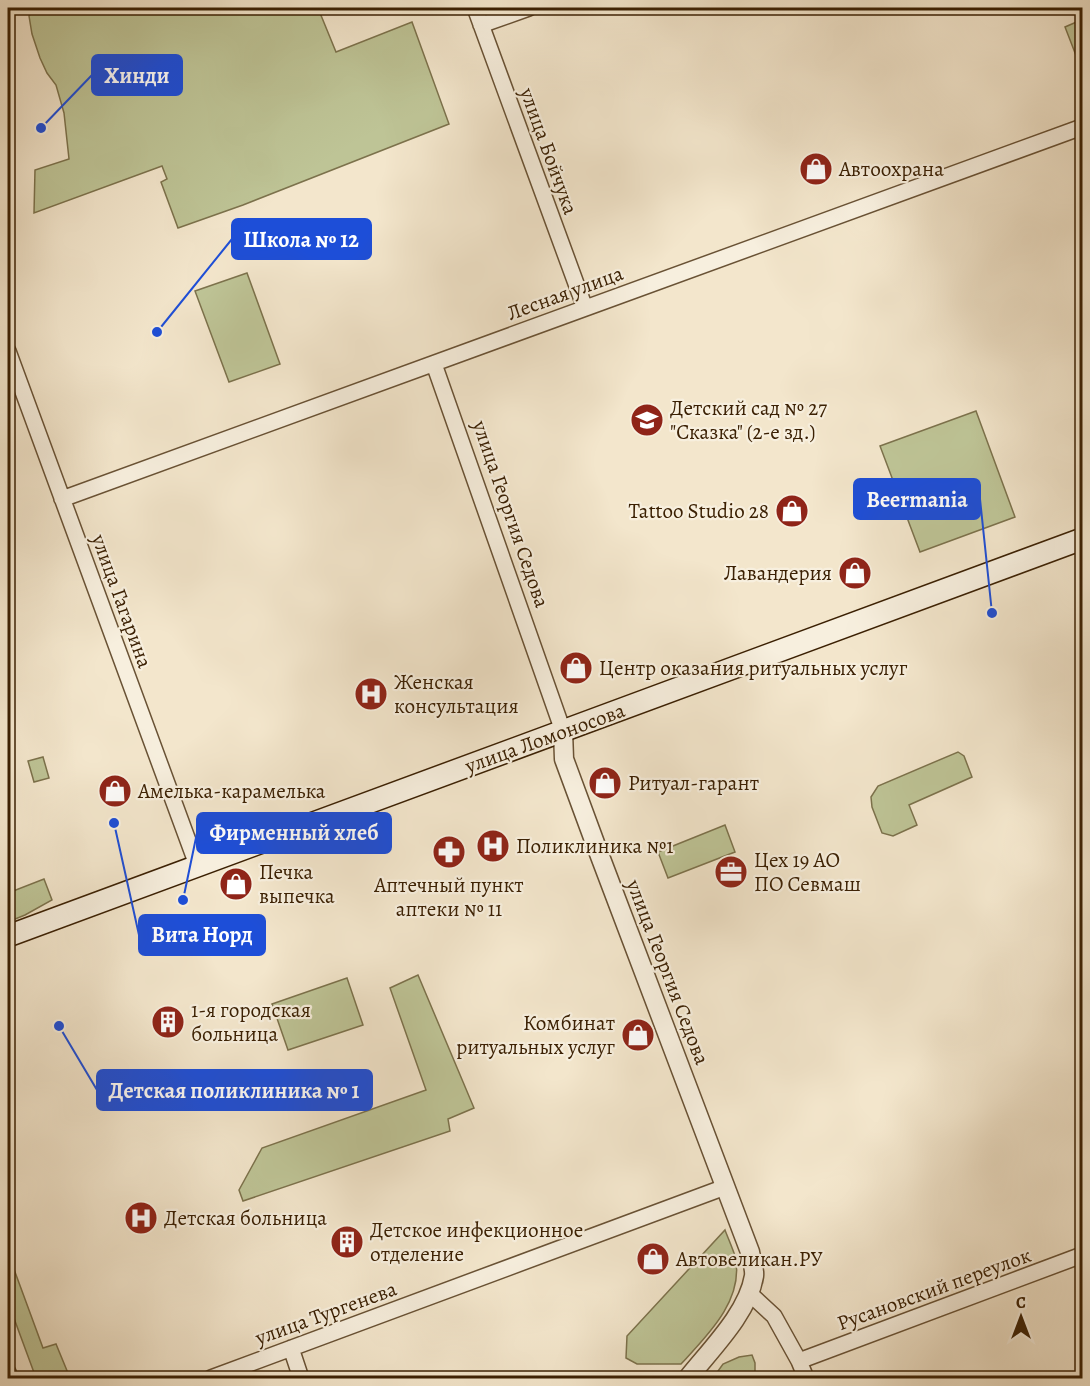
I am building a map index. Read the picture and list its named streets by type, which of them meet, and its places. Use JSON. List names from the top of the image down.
{
  "streets": {
    "main road": ["улица Ломоносова"],
    "street": [
      "улица Бойчука",
      "Лесная улица",
      "улица Георгия Седова",
      "улица Гагарина",
      "Русановский переулок",
      "улица Тургенева"
    ]
  },
  "crossings": [
    ["улица Бойчука", "Лесная улица"],
    ["Лесная улица", "улица Георгия Седова"],
    ["Лесная улица", "улица Гагарина"],
    ["улица Георгия Седова", "улица Ломоносова"],
    ["улица Георгия Седова", "улица Тургенева"],
    ["улица Гагарина", "улица Ломоносова"]
  ],
  "places": {
    "other": [
      "Хинди",
      "Школа № 12",
      "Beermania",
      "Вита Норд",
      "Фирменный хлеб",
      "Детская поликлиника № 1"
    ],
    "shop": [
      "Автоохрана",
      "Tattoo Studio 28",
      "Лавандерия",
      "Центр оказания ритуальных услуг",
      "Ритуал-гарант",
      "Амелька-карамелька",
      "Печка выпечка",
      "Комбинат ритуальных услуг",
      "Автовеликан.РУ"
    ],
    "school or university": ["Детский сад № 27 \"Сказка\" (2-е зд.)"],
    "hospital": ["Женская консультация", "Поликлиника №1", "Детская больница"],
    "pharmacy": ["Аптечный пункт аптеки № 11"],
    "office": ["Цех 19 АО ПО Севмаш"],
    "building": ["1-я городская больница", "Детское инфекционное отделение"]
  },
  "north": "top"
}
